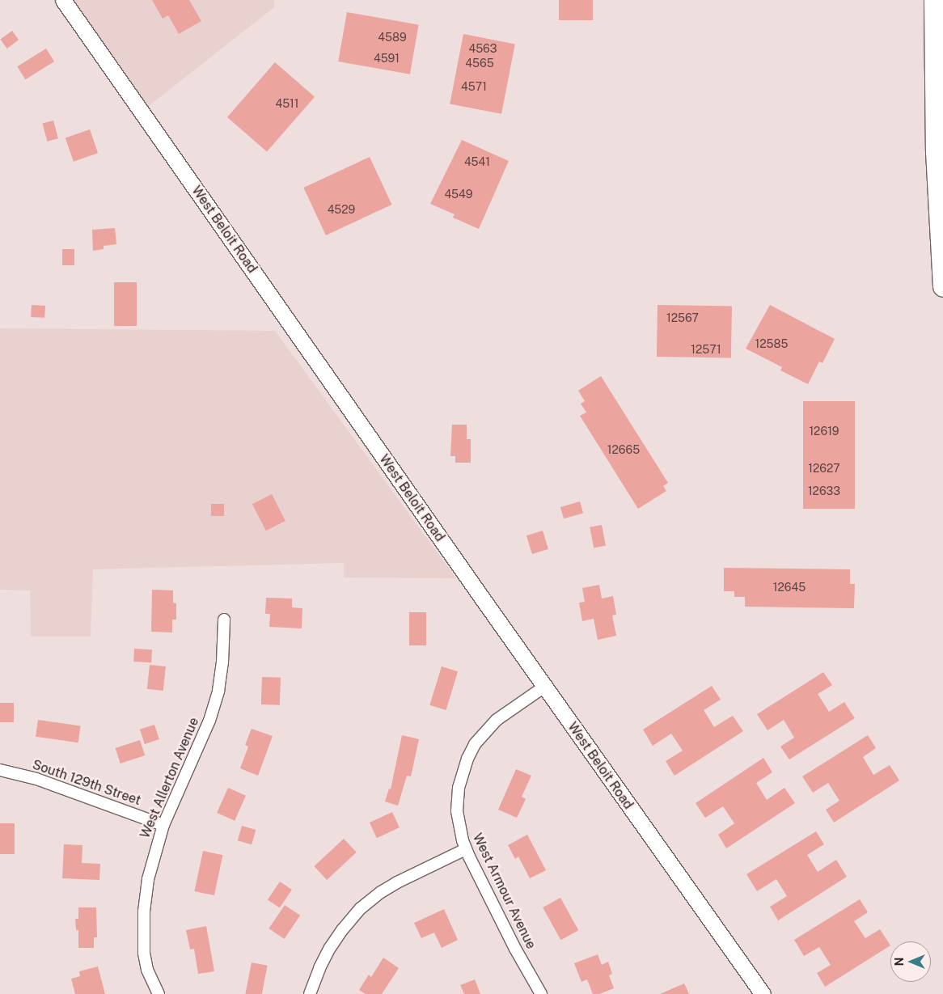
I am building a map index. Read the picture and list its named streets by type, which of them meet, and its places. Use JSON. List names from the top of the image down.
{
  "streets": {
    "main road": ["West Beloit Road"],
    "street": ["West Allerton Avenue", "South 129th Street", "West Armour Avenue"]
  },
  "crossings": [
    ["West Beloit Road", "West Armour Avenue"],
    ["West Allerton Avenue", "South 129th Street"]
  ],
  "house_numbers": [
    "4589",
    "4563",
    "4591",
    "4565",
    "4571",
    "4511",
    "4541",
    "4549",
    "4529",
    "12567",
    "12585",
    "12571",
    "12619",
    "12665",
    "12627",
    "12633",
    "12645"
  ],
  "north": "left"
}
